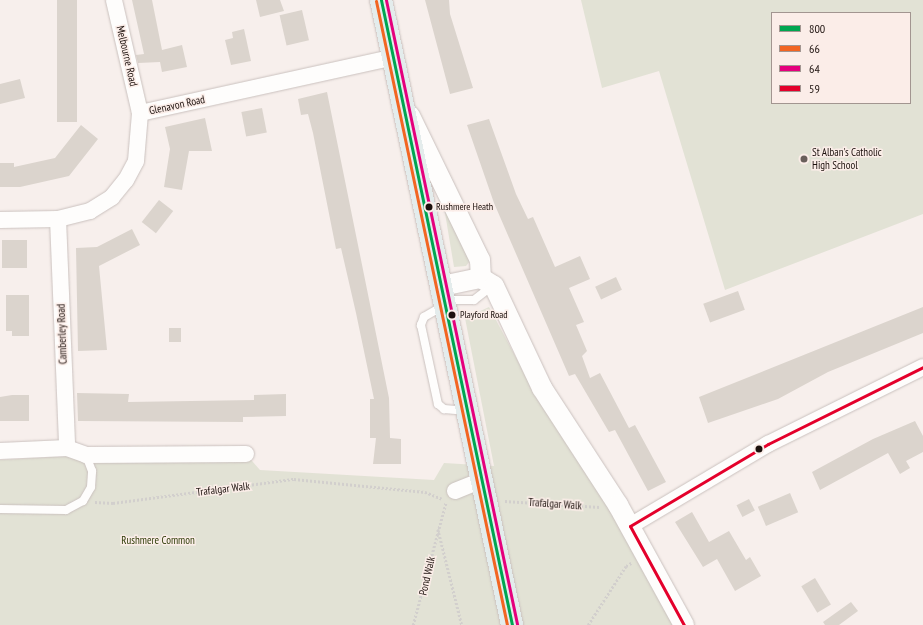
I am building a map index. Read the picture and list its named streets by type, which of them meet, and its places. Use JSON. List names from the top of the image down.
{
  "streets": {
    "street": ["Melbourne Road", "Glenavon Road", "Camberley Road"],
    "path": ["Trafalgar Walk", "Pond Walk"]
  },
  "crossings": [
    ["Melbourne Road", "Glenavon Road"],
    ["Glenavon Road", "Camberley Road"]
  ],
  "parks": ["Rushmere Common"],
  "places": ["St Alban's Catholic High School", "Rushmere Heath", "Playford Road"],
  "lines": [
    "transit line 800",
    "transit line 64",
    "transit line 66",
    "transit line 59"
  ],
  "legend": [
    "800",
    "66",
    "64",
    "59"
  ]
}
